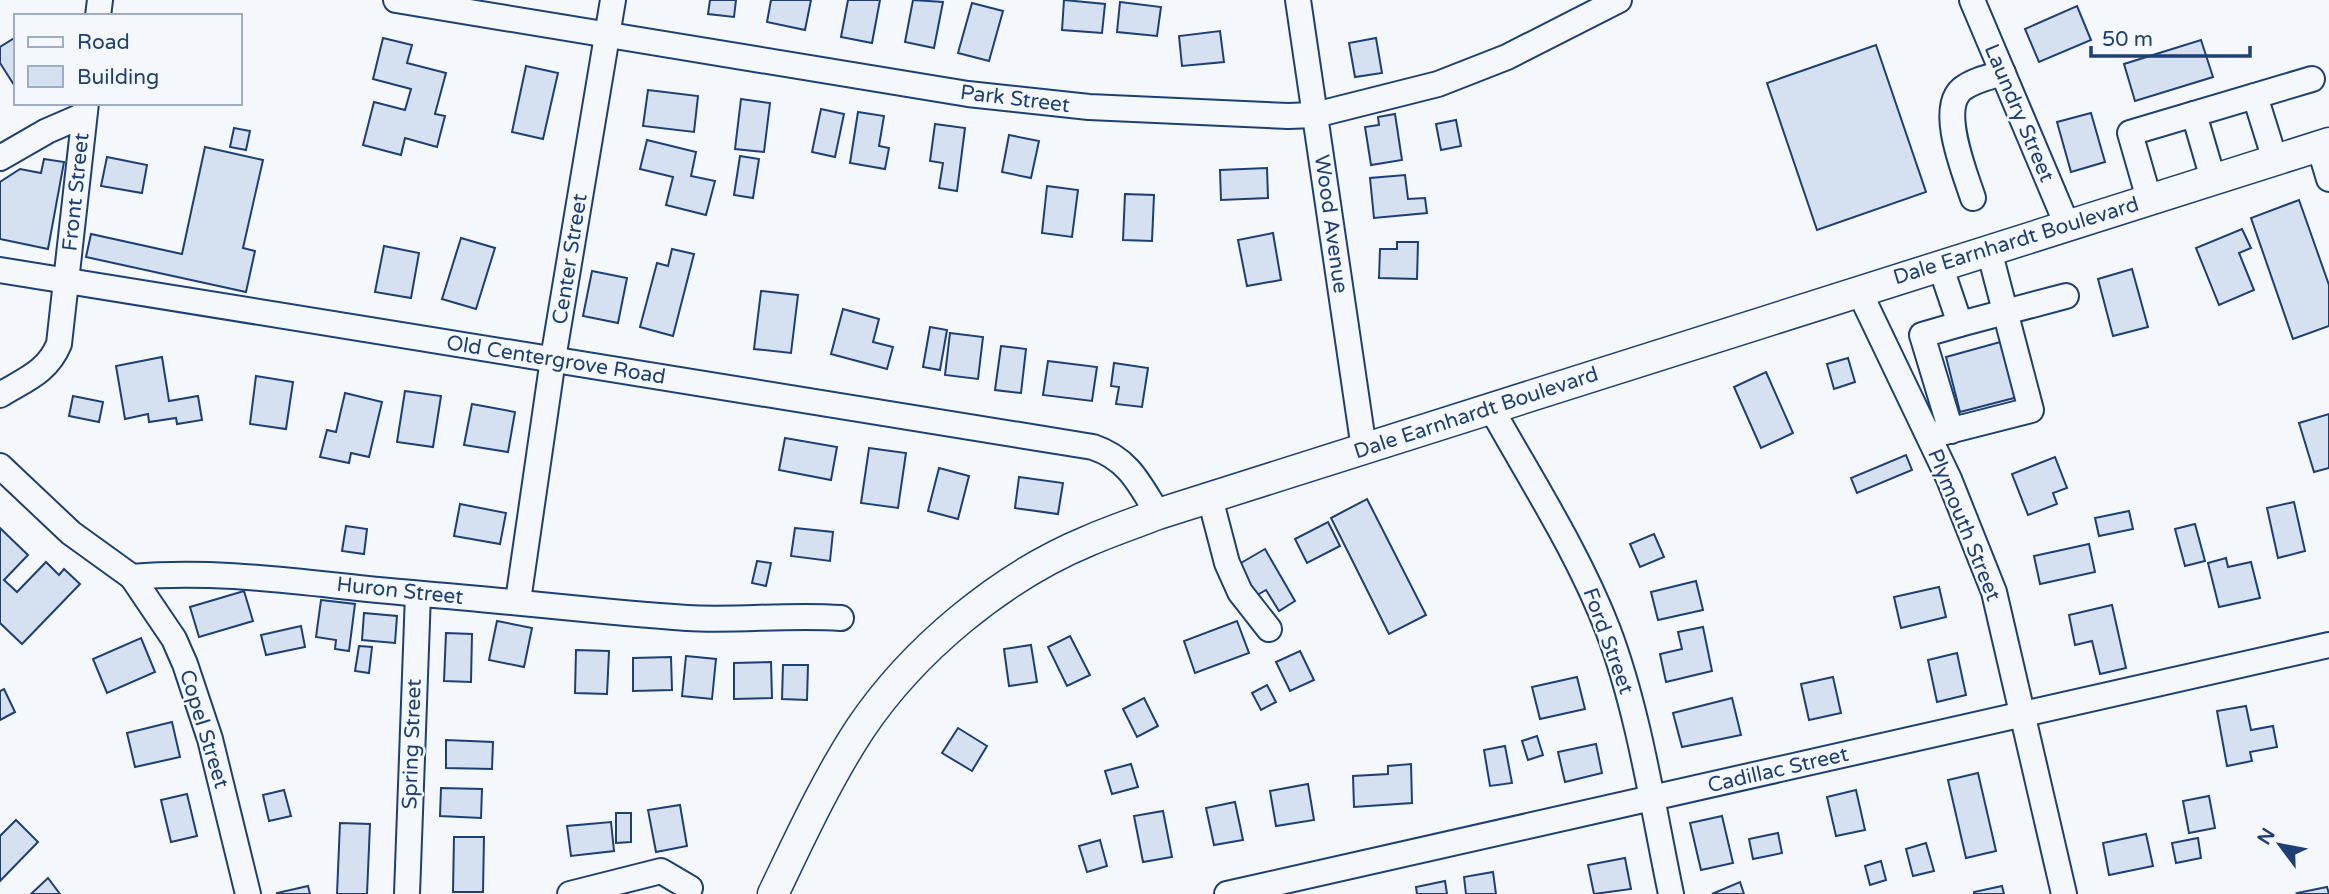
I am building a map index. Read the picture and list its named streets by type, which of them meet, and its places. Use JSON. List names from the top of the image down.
{
  "streets": {
    "main road": ["Dale Earnhardt Boulevard"],
    "street": [
      "Park Street",
      "Laundry Street",
      "Front Street",
      "Wood Avenue",
      "Center Street",
      "Old Centergrove Road",
      "Plymouth Street",
      "Huron Street",
      "Ford Street",
      "Copel Street",
      "Spring Street",
      "Cadillac Street"
    ]
  },
  "crossings": [
    ["Park Street", "Wood Avenue"],
    ["Park Street", "Center Street"],
    ["Laundry Street", "Dale Earnhardt Boulevard"],
    ["Front Street", "Old Centergrove Road"],
    ["Wood Avenue", "Dale Earnhardt Boulevard"],
    ["Dale Earnhardt Boulevard", "Old Centergrove Road"],
    ["Dale Earnhardt Boulevard", "Plymouth Street"],
    ["Dale Earnhardt Boulevard", "Ford Street"],
    ["Center Street", "Old Centergrove Road"],
    ["Center Street", "Huron Street"],
    ["Plymouth Street", "Cadillac Street"],
    ["Huron Street", "Copel Street"],
    ["Huron Street", "Spring Street"],
    ["Ford Street", "Cadillac Street"]
  ],
  "legend": ["Road", "Building"],
  "scale_bar": "50 m",
  "north": "top left"
}
